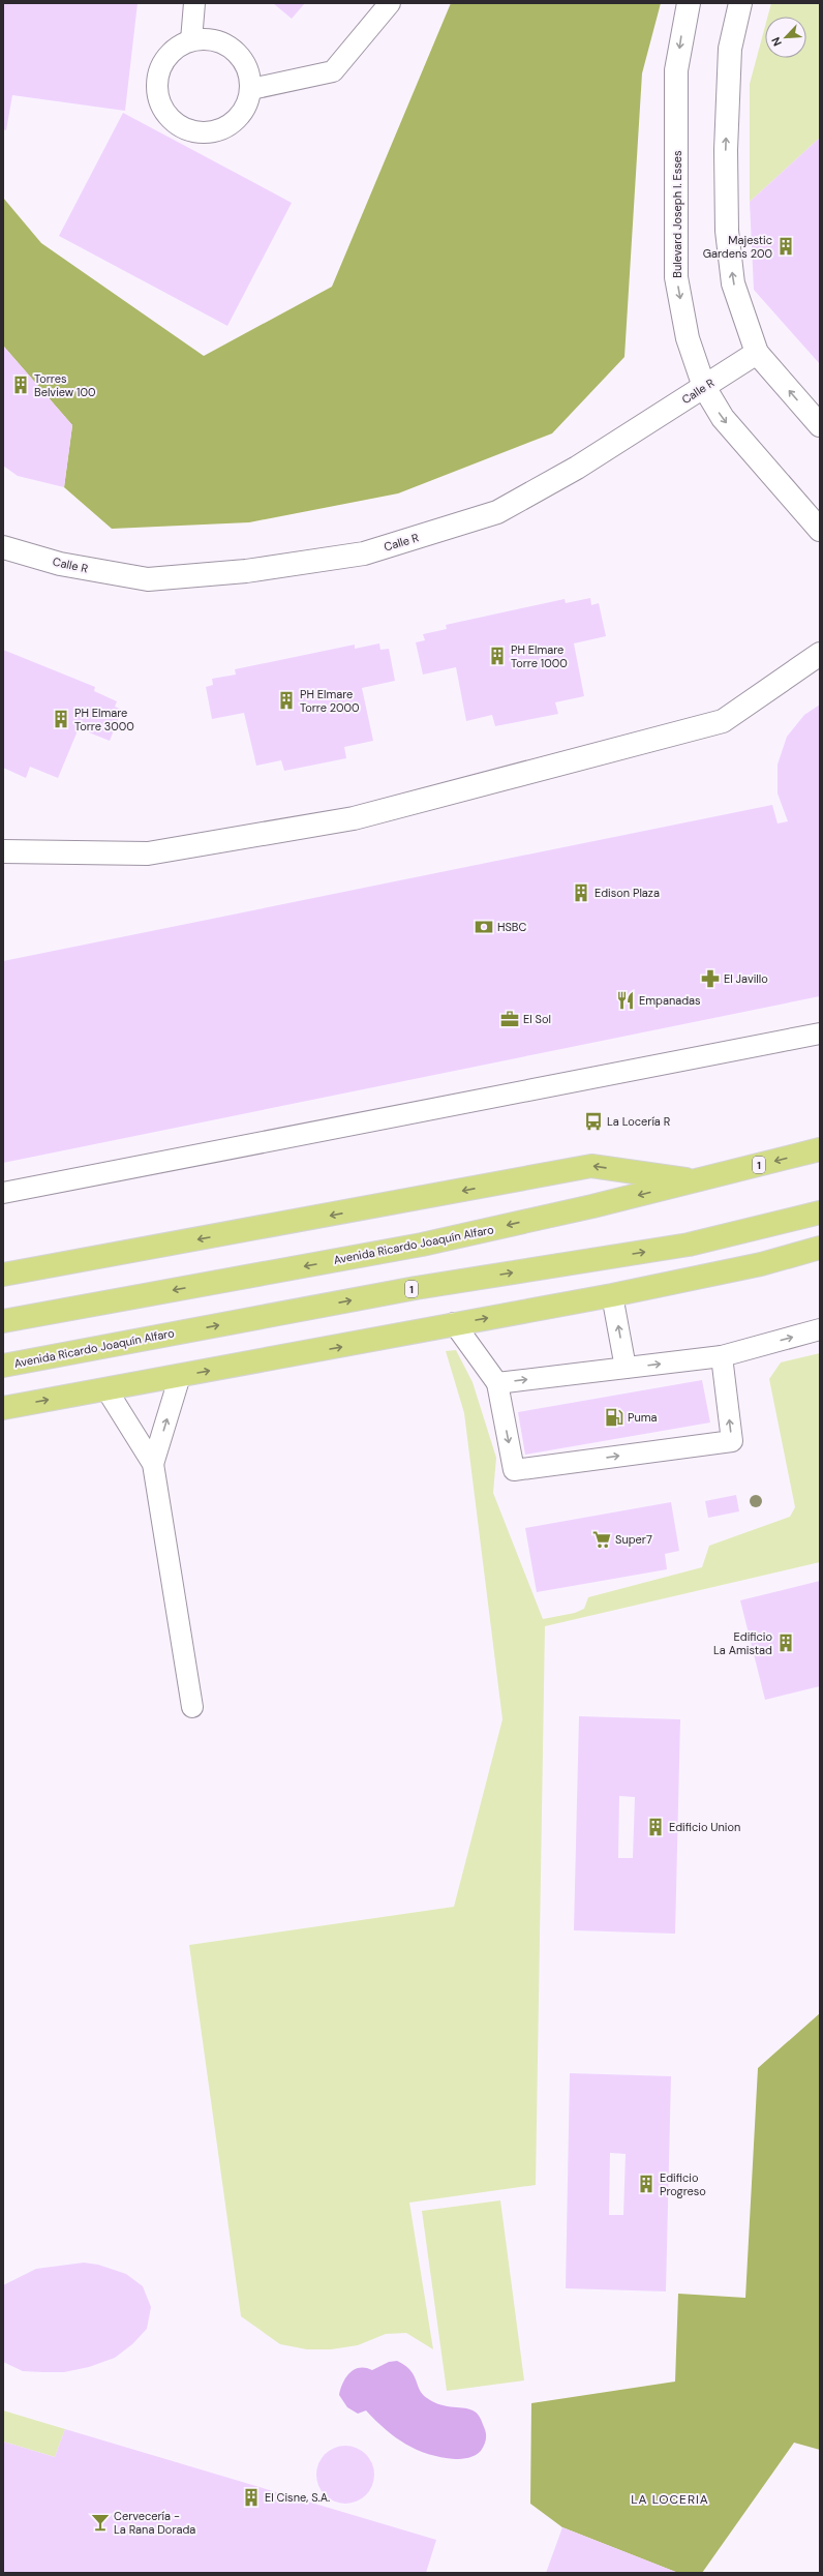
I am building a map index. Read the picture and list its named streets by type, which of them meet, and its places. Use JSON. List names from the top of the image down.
{
  "streets": {
    "main road": ["1", "Avenida Ricardo Joaquín Alfaro"],
    "street": ["Bulevard Joseph I. Esses", "Calle R"]
  },
  "crossings": [
    ["Bulevard Joseph I. Esses", "Calle R"]
  ],
  "districts": ["LA LOCERIA"],
  "places": {
    "building": [
      "Majestic Gardens 200",
      "Torres Belview 100",
      "PH Elmare Torre 1000",
      "PH Elmare Torre 2000",
      "PH Elmare Torre 3000",
      "Edison Plaza",
      "Edificio La Amistad",
      "Edificio Union",
      "Edificio Progreso",
      "El Cisne, S.A."
    ],
    "bank": ["HSBC"],
    "pharmacy": ["El Javillo"],
    "restaurant": ["Empanadas"],
    "office": ["El Sol"],
    "bus stop": ["La Locería R"],
    "fuel station": ["Puma"],
    "supermarket": ["Super7"],
    "bar": ["Cervecería - La Rana Dorada"]
  },
  "north": "bottom left"
}
